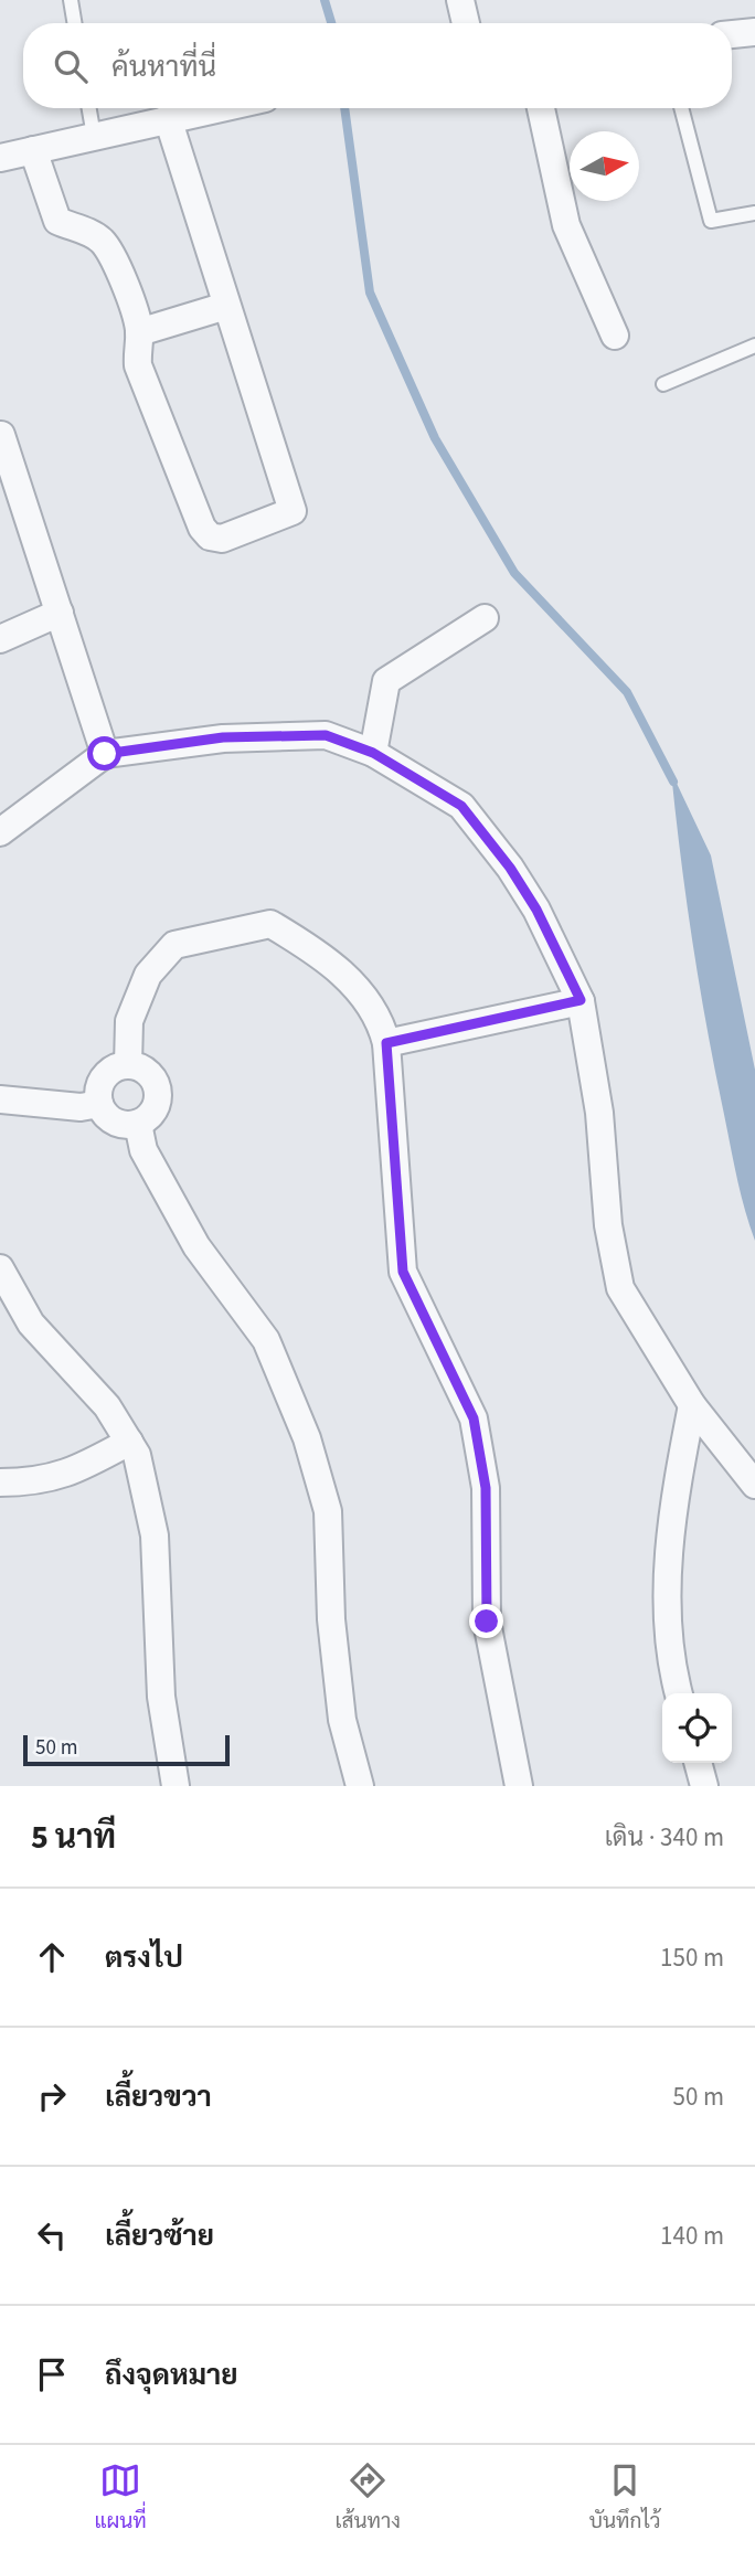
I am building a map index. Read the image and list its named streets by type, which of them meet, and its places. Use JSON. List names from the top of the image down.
{
  "scale_bar": "50 m",
  "north": "right",
  "page": {
    "search": "ค้นหาที่นี่",
    "scale": "50 m",
    "heading": ["5 นาที", "เดิน · 340 m"],
    "list": [
      ["ตรงไป", "150 m"],
      ["เลี้ยวขวา", "50 m"],
      ["เลี้ยวซ้าย", "140 m"],
      "ถึงจุดหมาย"
    ],
    "nav": ["แผนที่", "เส้นทาง", "บันทึกไว้"]
  }
}
